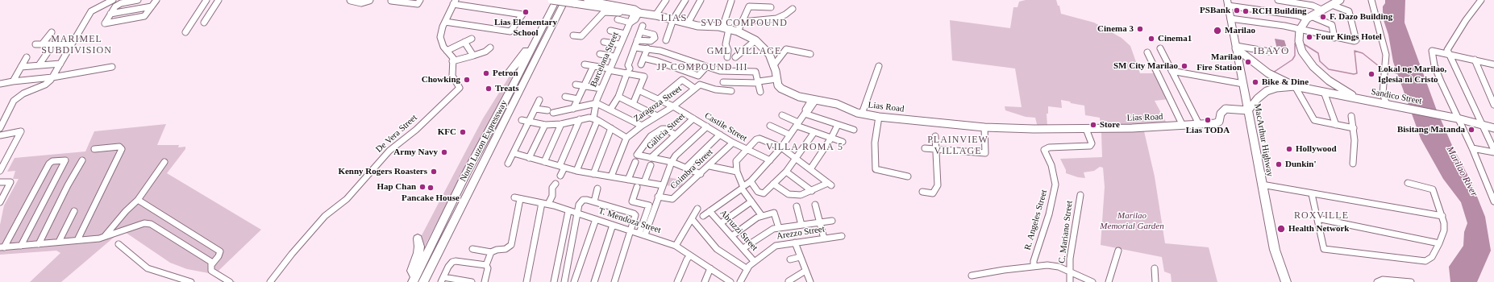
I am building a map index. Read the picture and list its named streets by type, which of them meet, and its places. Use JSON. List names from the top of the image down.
{
  "streets": {
    "highway": ["MacArthur Highway", "North Luzon Expressway"],
    "main road": ["Sandico Street", "Lias Road"],
    "street": [
      "Barcelona Street",
      "Zaragoza Street",
      "Castile Street",
      "Galicia Street",
      "De Vera Street",
      "Coimbra Street",
      "R. Angeles Street",
      "T. Mendoza Street",
      "Abruzzi Street",
      "C. Mariano Street",
      "Arezzo Street"
    ]
  },
  "crossings": [
    ["Sandico Street", "Lias Road"],
    ["Sandico Street", "MacArthur Highway"],
    ["Zaragoza Street", "Castile Street"],
    ["Lias Road", "MacArthur Highway"],
    ["Lias Road", "R. Angeles Street"],
    ["Castile Street", "Galicia Street"],
    ["Castile Street", "Coimbra Street"],
    ["Abruzzi Street", "Arezzo Street"]
  ],
  "districts": [
    "LIAS",
    "SVD COMPOUND",
    "MARIMEL SUBDIVISION",
    "GML VILLAGE",
    "IBAYO",
    "JP COMPOUND III",
    "PLAINVIEW VILLAGE",
    "VILLA ROMA 5",
    "ROXVILLE"
  ],
  "water": ["Marilao River"],
  "parks": ["Marilao Memorial Garden"],
  "places": [
    "PSBank",
    "RCH Building",
    "Lias Elementary School",
    "F. Dazo Building",
    "Cinema 3",
    "Marilao",
    "Four Kings Hotel",
    "Cinema1",
    "Marilao Fire Station",
    "SM City Marilao",
    "Petron",
    "Lokal ng Marilao, Iglesia ni Cristo",
    "Chowking",
    "Bike & Dine",
    "Treats",
    "Lias TODA",
    "Store",
    "Bisitang Matanda",
    "KFC",
    "Hollywood",
    "Army Navy",
    "Dunkin'",
    "Kenny Rogers Roasters",
    "Hap Chan",
    "Pancake House",
    "Health Network"
  ]
}
